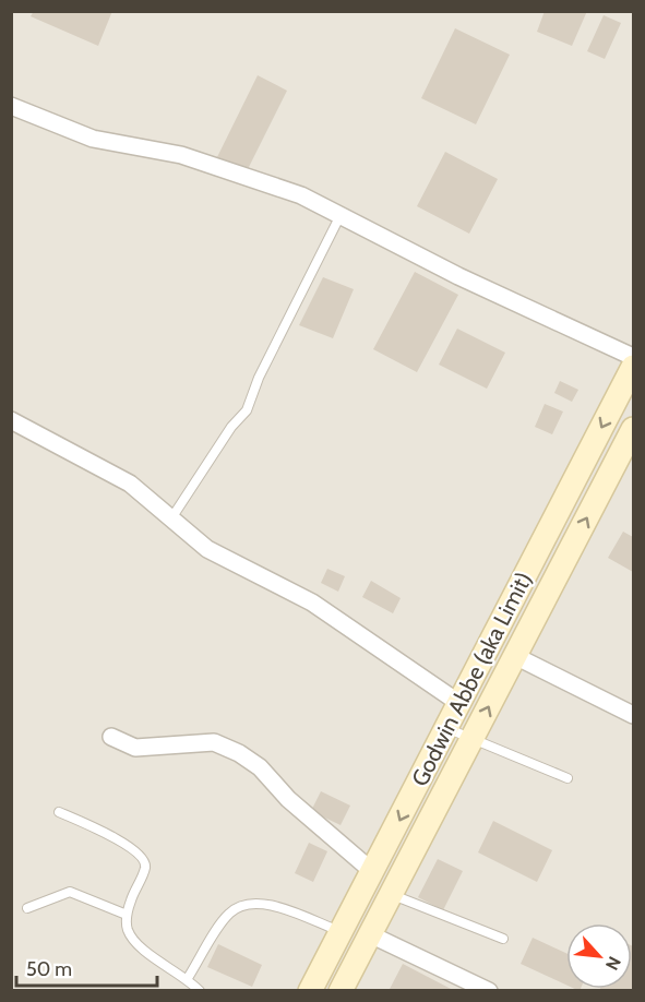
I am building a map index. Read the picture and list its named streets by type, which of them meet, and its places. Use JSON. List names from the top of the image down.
{
  "streets": {
    "street": ["Godwin Abbe (aka Limit)"]
  },
  "scale_bar": "50 m",
  "north": "bottom right"
}
